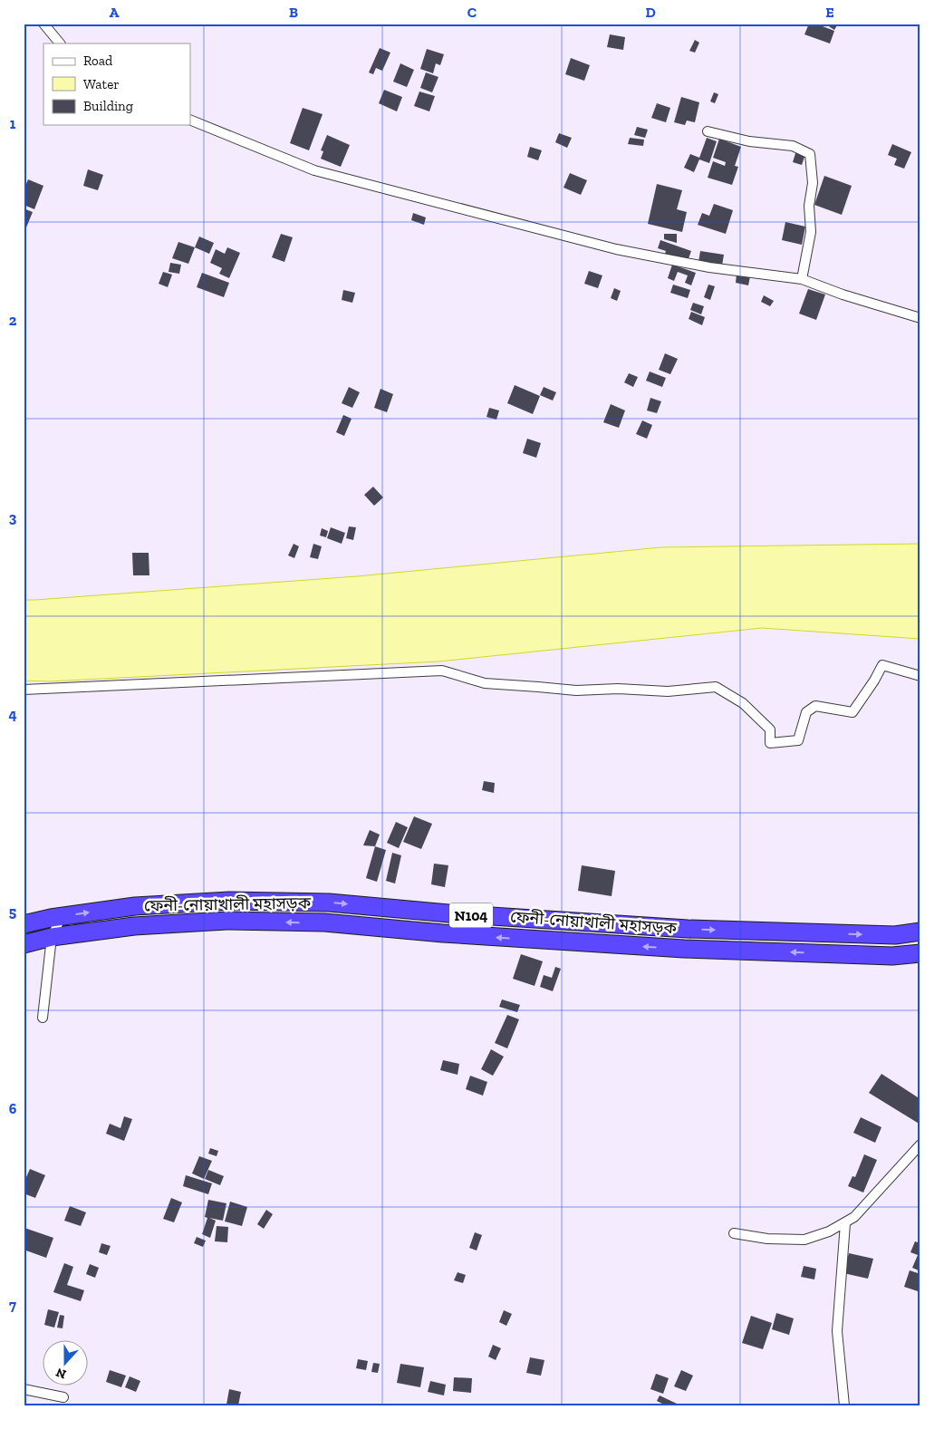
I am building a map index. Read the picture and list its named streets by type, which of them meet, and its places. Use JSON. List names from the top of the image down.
{
  "streets": {
    "highway": ["ফেনী-নোয়াখালী মহাসড়ক", "N104"]
  },
  "legend": ["Road", "Water", "Building"],
  "north": "bottom",
  "grid": {
    "columns": [
      "A",
      "B",
      "C",
      "D",
      "E"
    ],
    "rows": [
      "1",
      "2",
      "3",
      "4",
      "5",
      "6",
      "7"
    ]
  }
}
